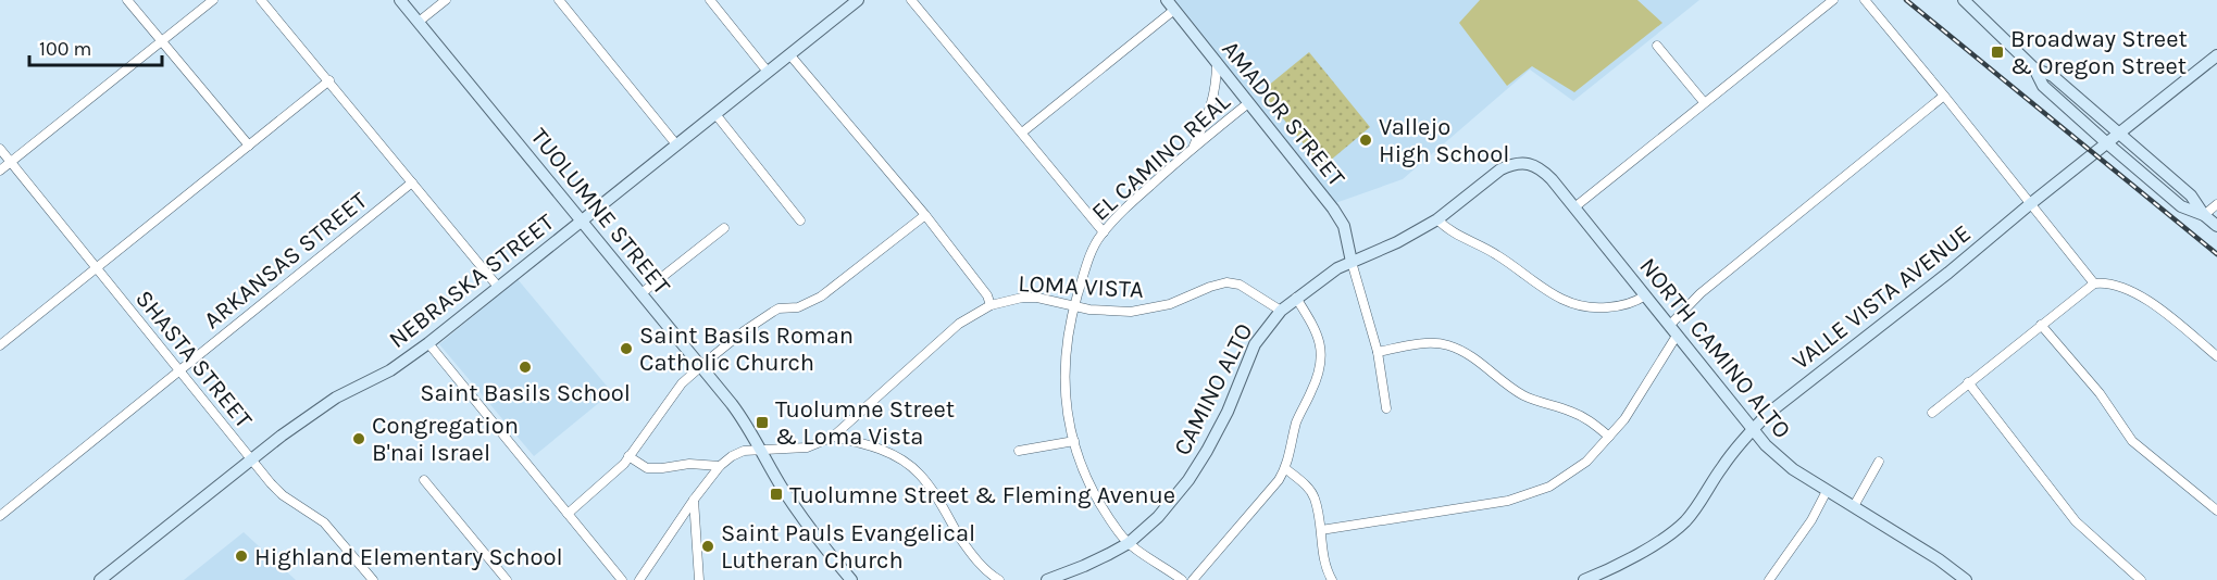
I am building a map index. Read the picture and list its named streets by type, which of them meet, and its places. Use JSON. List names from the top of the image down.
{
  "streets": {
    "street": [
      "AMADOR STREET",
      "EL CAMINO REAL",
      "TUOLUMNE STREET",
      "ARKANSAS STREET",
      "NEBRASKA STREET",
      "LOMA VISTA",
      "VALLE VISTA AVENUE",
      "NORTH CAMINO ALTO",
      "SHASTA STREET",
      "CAMINO ALTO"
    ]
  },
  "crossings": [
    ["AMADOR STREET", "EL CAMINO REAL"],
    ["AMADOR STREET", "CAMINO ALTO"],
    ["EL CAMINO REAL", "LOMA VISTA"],
    ["EL CAMINO REAL", "CAMINO ALTO"],
    ["TUOLUMNE STREET", "NEBRASKA STREET"],
    ["TUOLUMNE STREET", "LOMA VISTA"],
    ["ARKANSAS STREET", "SHASTA STREET"],
    ["NEBRASKA STREET", "SHASTA STREET"],
    ["LOMA VISTA", "CAMINO ALTO"],
    ["VALLE VISTA AVENUE", "NORTH CAMINO ALTO"],
    ["NORTH CAMINO ALTO", "CAMINO ALTO"]
  ],
  "places": {
    "transit": ["Broadway Street & Oregon Street", "Tuolumne Street & Loma Vista", "Tuolumne Street & Fleming Avenue"],
    "other": [
      "Vallejo High School",
      "Saint Basils Roman Catholic Church",
      "Saint Basils School",
      "Congregation B'nai Israel",
      "Saint Pauls Evangelical Lutheran Church",
      "Highland Elementary School"
    ]
  },
  "scale_bar": "100 m"
}
